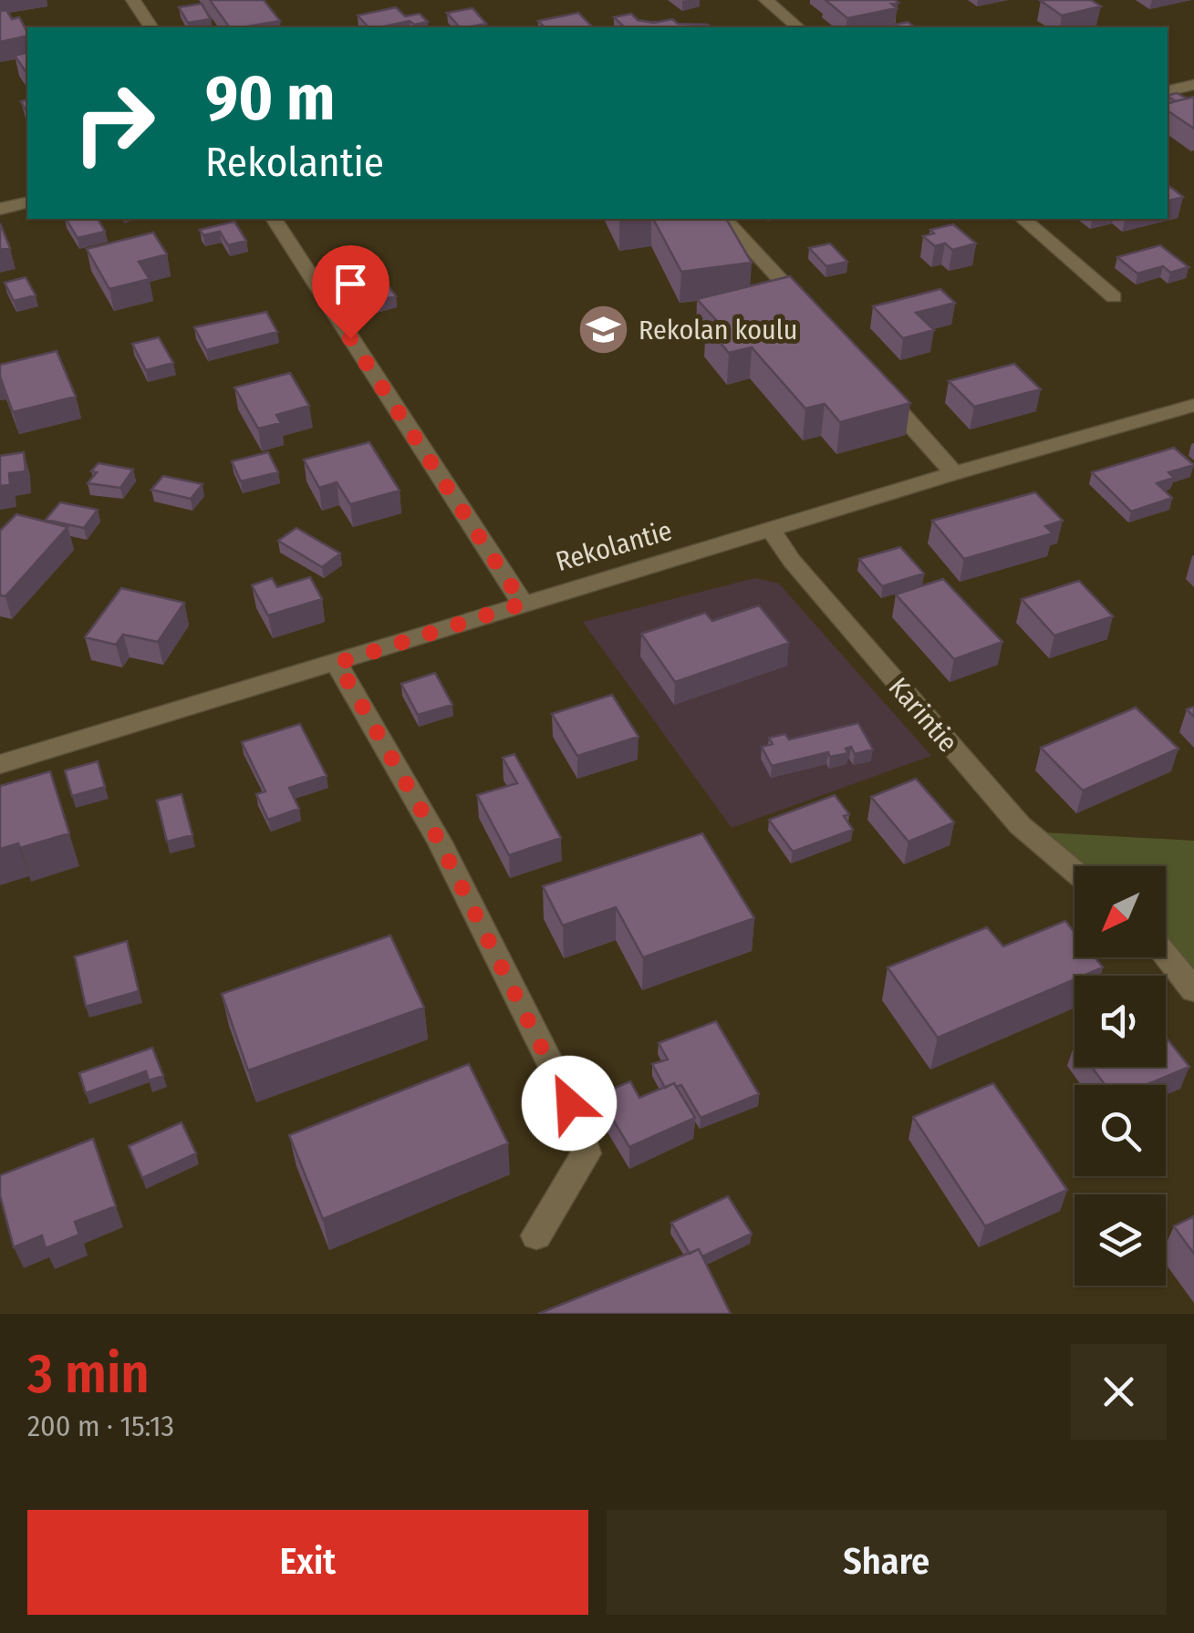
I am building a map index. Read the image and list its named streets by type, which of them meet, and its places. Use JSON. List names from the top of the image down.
{
  "streets": {
    "street": ["Rekolantie", "Karintie"]
  },
  "crossings": [
    ["Rekolantie", "Karintie"]
  ],
  "places": {
    "school or university": ["Rekolan koulu"]
  },
  "north": "bottom left",
  "page": {
    "turn": ["90 m", "Rekolantie"],
    "heading": ["3 min", "200 m · 15:13"],
    "buttons": ["Exit", "Share"]
  }
}
